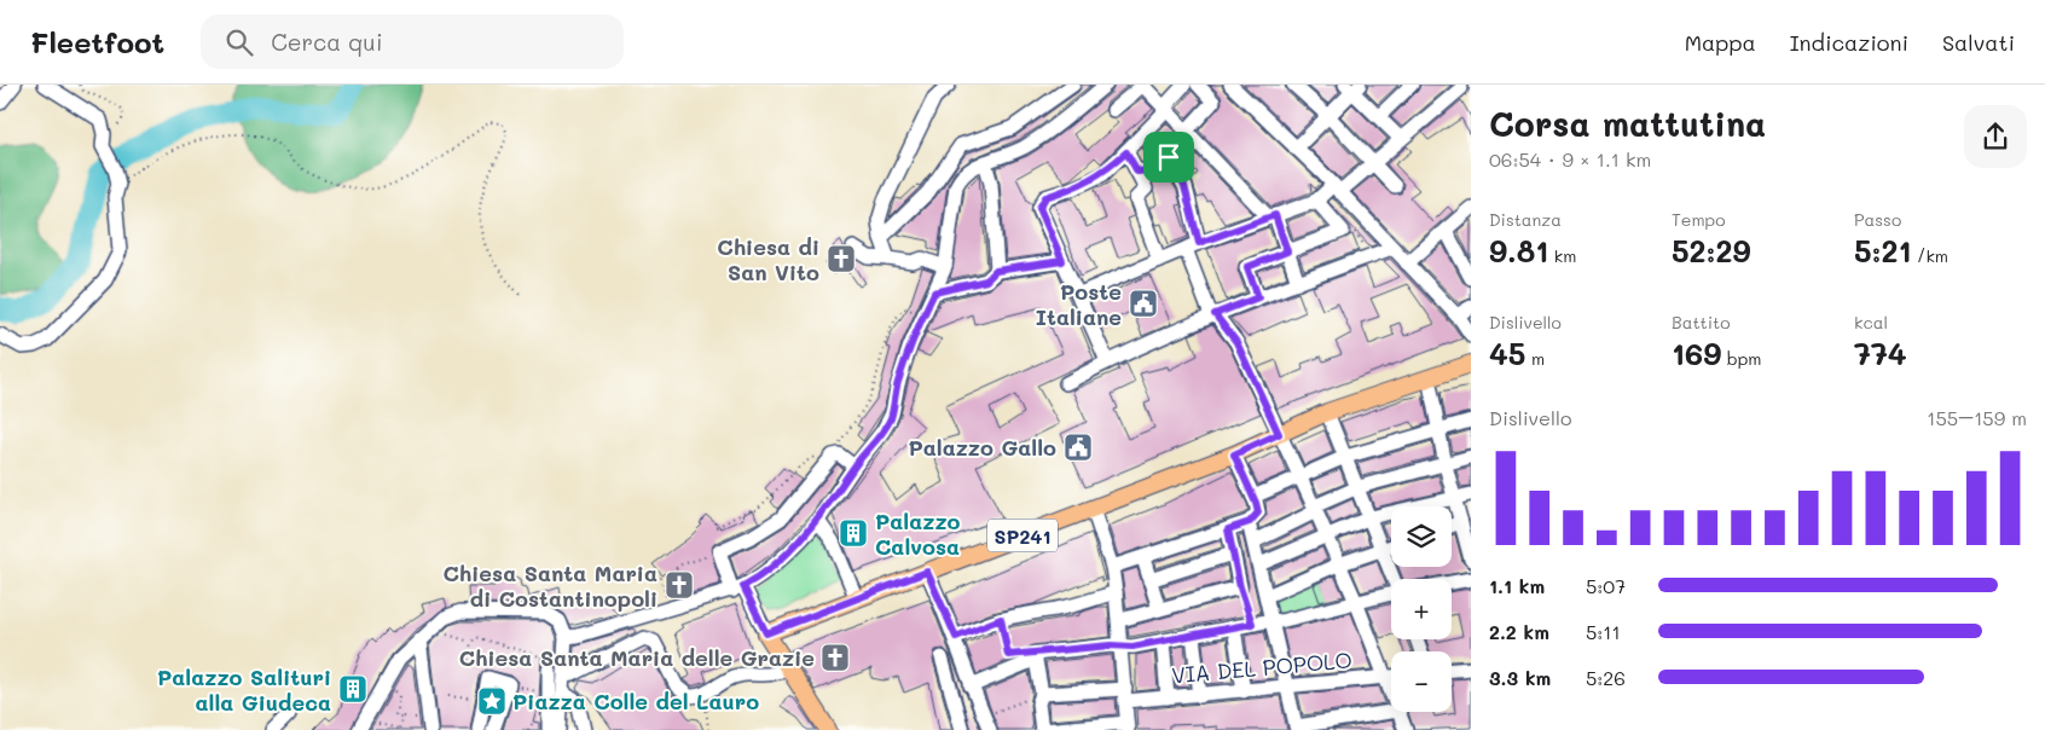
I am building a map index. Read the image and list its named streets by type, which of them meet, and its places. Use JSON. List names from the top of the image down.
{
  "streets": {
    "main road": ["SP241"],
    "street": ["VIA DEL POPOLO"]
  },
  "places": {
    "church": ["Chiesa di San Vito", "Chiesa Santa Maria di Costantinopoli", "Chiesa Santa Maria delle Grazie"],
    "public building": ["Poste Italiane", "Palazzo Gallo"],
    "building": ["Palazzo Calvosa", "Palazzo Salituri alla Giudeca"],
    "place": ["Piazza Colle del Lauro"]
  },
  "page": {
    "header": "Fleetfoot",
    "search": "Cerca qui",
    "nav": ["Mappa", "Indicazioni", "Salvati"],
    "heading": ["Corsa mattutina", "06:54 · 9 × 1.1 km"],
    "stats": [
      ["Distanza", "9.81 km"],
      ["Tempo", "52:29"],
      ["Passo", "5:21 /km"],
      ["Dislivello", "45 m"],
      ["Battito", "169 bpm"],
      ["kcal", "774"]
    ],
    "chart": ["Dislivello", "155–159 m"],
    "map_buttons": ["+", "−"],
    "list": [
      {
        "name": "1.1 km",
        "note": "5:07"
      },
      {
        "name": "2.2 km",
        "note": "5:11"
      },
      {
        "name": "3.3 km",
        "note": "5:26"
      }
    ]
  }
}
